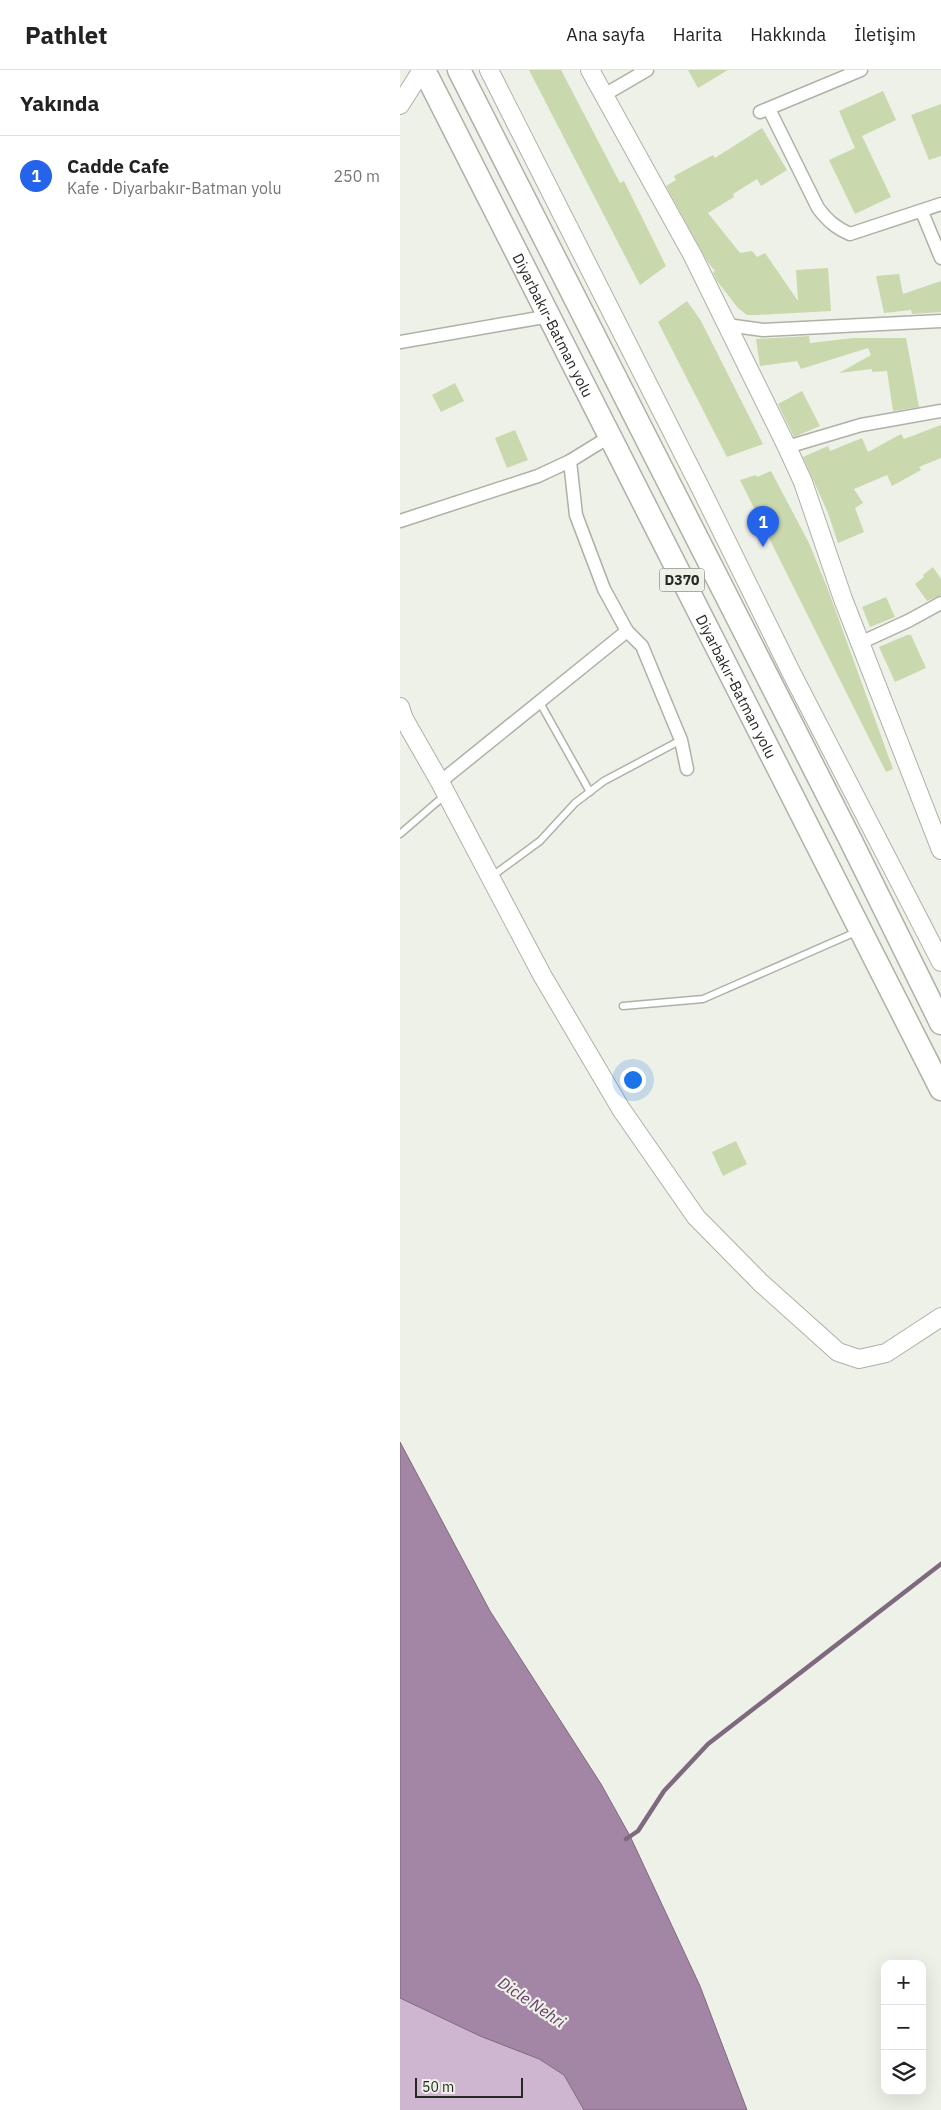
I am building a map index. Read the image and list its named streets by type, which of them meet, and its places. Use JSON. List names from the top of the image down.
{
  "streets": {
    "highway": ["Diyarbakır-Batman yolu", "D370"]
  },
  "water": ["Dicle Nehri"],
  "scale_bar": "50 m",
  "page": {
    "header": "Pathlet",
    "nav": [
      "Ana sayfa",
      "Harita",
      "Hakkında",
      "İletişim"
    ],
    "heading": "Yakında",
    "list": [
      {
        "mark": "1",
        "name": "Cadde Cafe",
        "note": "Kafe · Diyarbakır-Batman yolu",
        "value": "250 m"
      }
    ],
    "pins": "1",
    "map_buttons": ["+", "−"],
    "scale": "50 m"
  }
}
